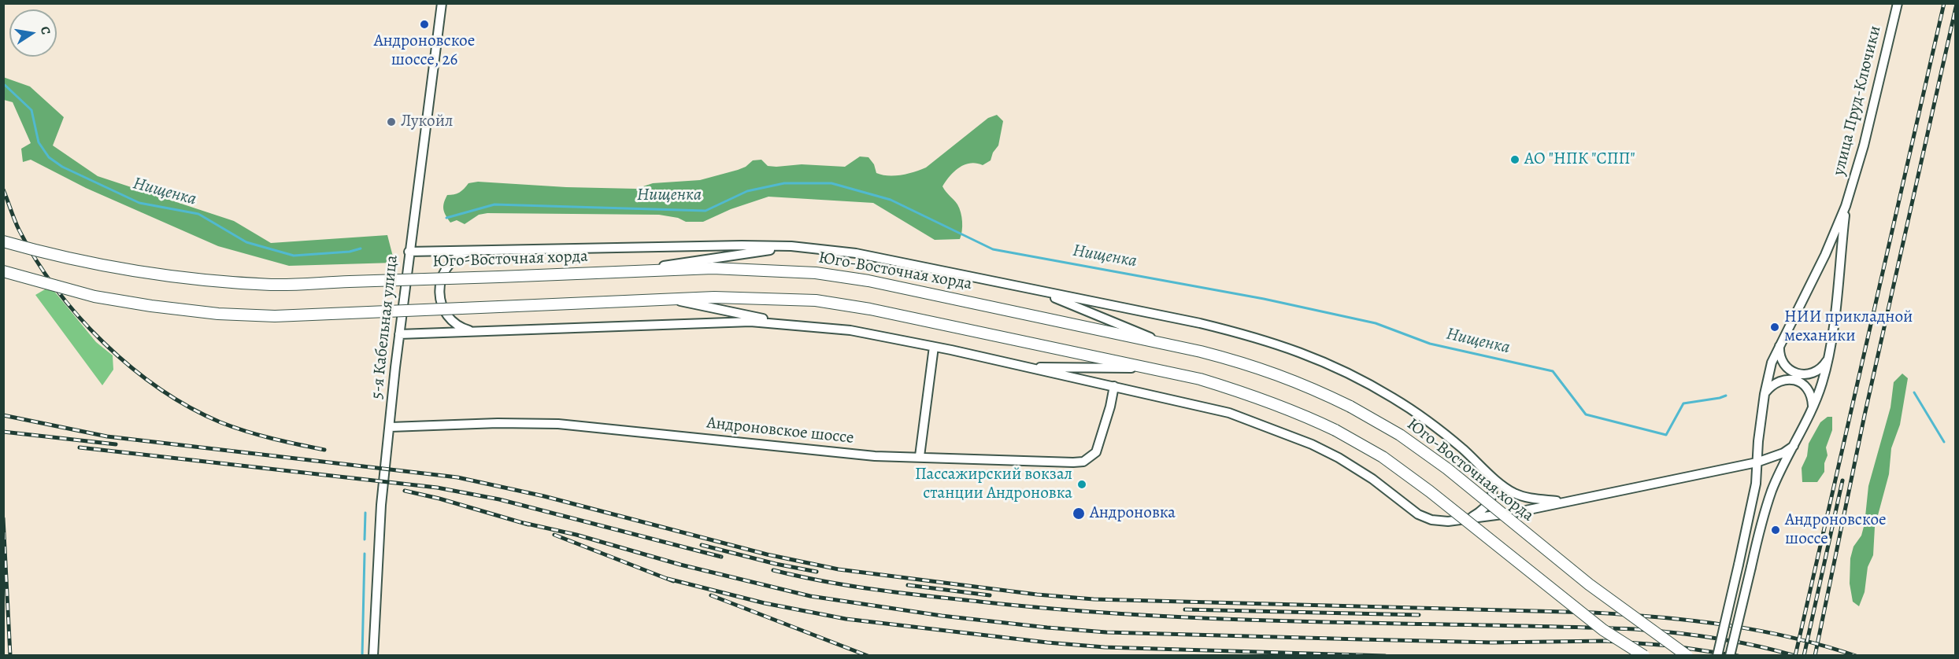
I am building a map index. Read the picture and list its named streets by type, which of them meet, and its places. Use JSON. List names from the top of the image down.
{
  "streets": {
    "main road": ["Юго-Восточная хорда"],
    "street": ["улица Пруд-Ключики", "5-я Кабельная улица", "Андроновское шоссе"]
  },
  "crossings": [
    ["5-я Кабельная улица", "Андроновское шоссе"]
  ],
  "water": ["Нищенка"],
  "places": [
    "Андроновское шоссе, 26",
    "Лукойл",
    "АО \"НПК \"СПП\"",
    "НИИ прикладной механики",
    "Пассажирский вокзал станции Андроновка",
    "Андроновка",
    "Андроновское шоссе"
  ],
  "north": "right"
}
